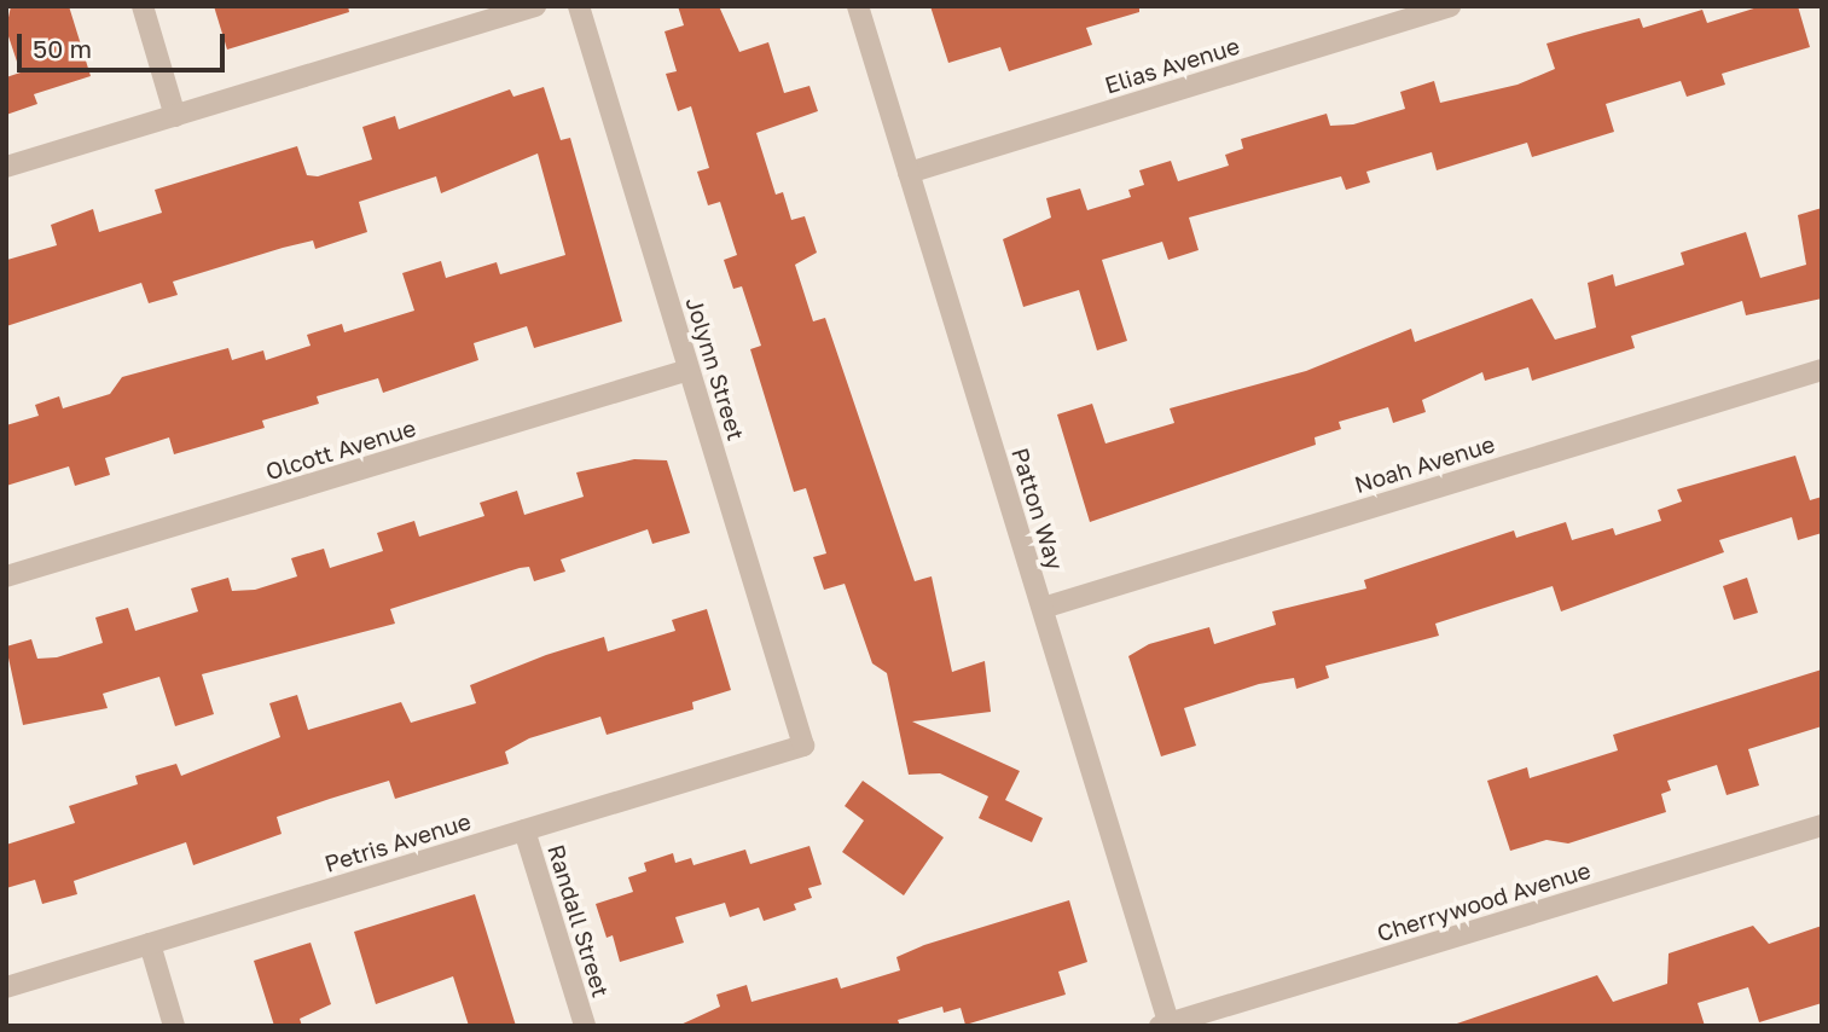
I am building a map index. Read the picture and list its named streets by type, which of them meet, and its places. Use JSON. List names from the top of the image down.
{
  "streets": {
    "street": [
      "Elias Avenue",
      "Jolynn Street",
      "Olcott Avenue",
      "Noah Avenue",
      "Patton Way",
      "Petris Avenue",
      "Cherrywood Avenue",
      "Randall Street"
    ]
  },
  "crossings": [
    ["Elias Avenue", "Patton Way"],
    ["Jolynn Street", "Olcott Avenue"],
    ["Jolynn Street", "Petris Avenue"],
    ["Noah Avenue", "Patton Way"],
    ["Patton Way", "Cherrywood Avenue"],
    ["Petris Avenue", "Randall Street"]
  ],
  "scale_bar": "50 m"
}
